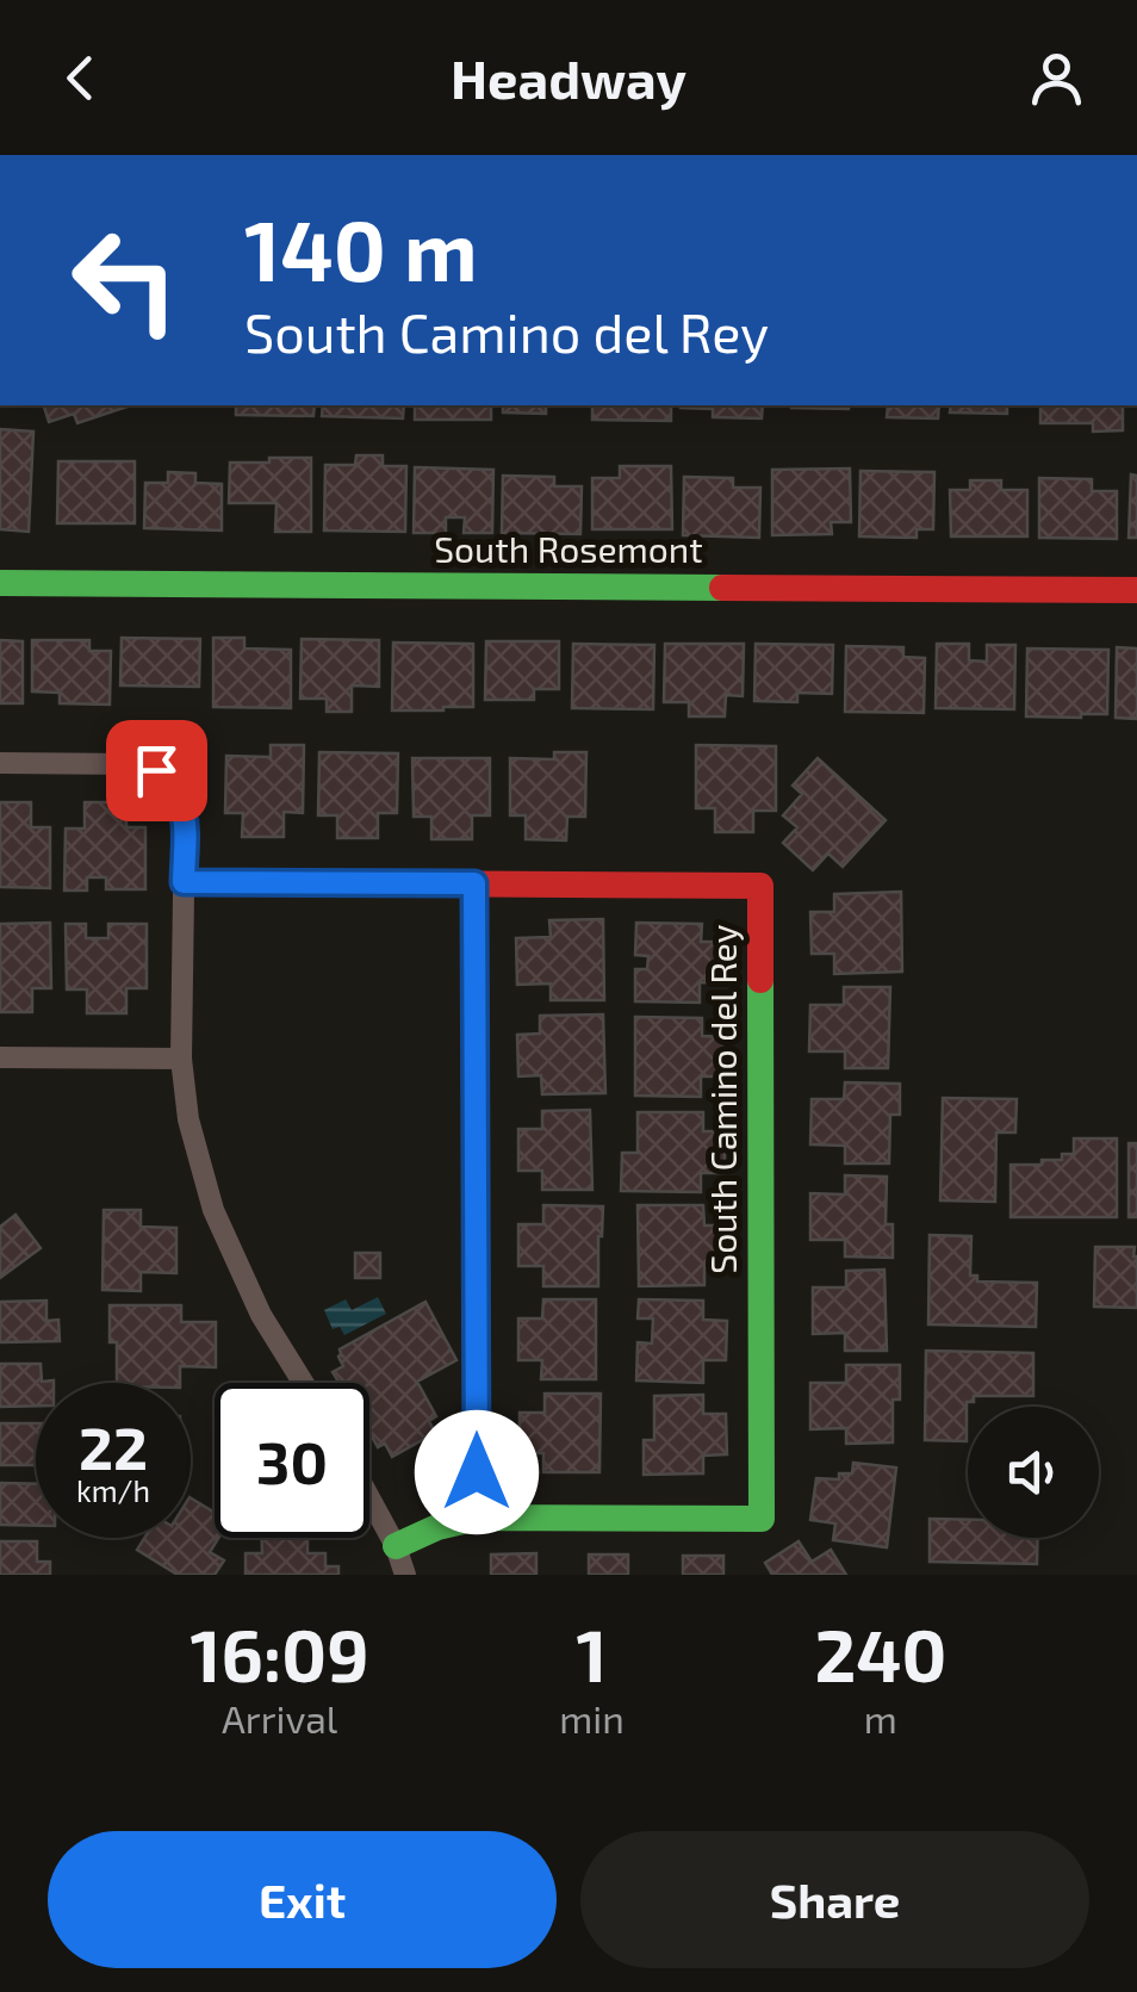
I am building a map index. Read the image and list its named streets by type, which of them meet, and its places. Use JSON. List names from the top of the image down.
{
  "streets": {
    "street": ["South Rosemont", "South Camino del Rey"]
  },
  "page": {
    "header": "Headway",
    "turn": ["140 m", "South Camino del Rey"],
    "speed": "22 km/h",
    "limit": "30",
    "eta": [
      "16:09",
      "Arrival",
      "1",
      "min",
      "240",
      "m"
    ],
    "buttons": ["Exit", "Share"]
  }
}
